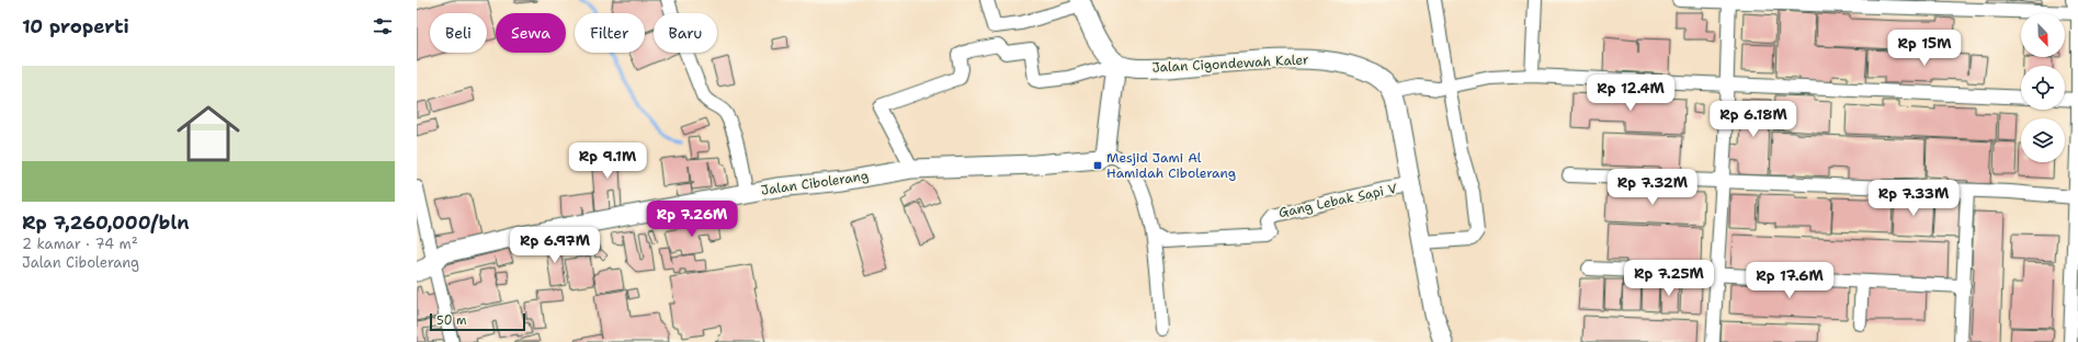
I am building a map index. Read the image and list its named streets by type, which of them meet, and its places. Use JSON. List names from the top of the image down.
{
  "streets": {
    "street": ["Jalan Cigondewah Kaler", "Jalan Cibolerang", "Gang Lebak Sapi V"]
  },
  "places": {
    "transit": ["Mesjid Jami Al Hamidah Cibolerang"]
  },
  "scale_bar": "50 m",
  "north": "bottom right",
  "page": {
    "heading": "10 properti",
    "chip": [
      "Beli",
      "Sewa",
      "Filter",
      "Baru"
    ],
    "price": [
      "Rp 15M",
      "Rp 12.4M",
      "Rp 6.18M",
      "Rp 9.1M",
      "Rp 7.32M",
      "Rp 7.33M",
      "Rp 7.26M",
      "Rp 6.97M",
      "Rp 7.25M",
      "Rp 17.6M"
    ],
    "list": [
      {
        "name": "Rp 7,260,000/bln",
        "note": "2 kamar · 74 m² · Jalan Cibolerang"
      }
    ],
    "scale": "50 m"
  }
}
